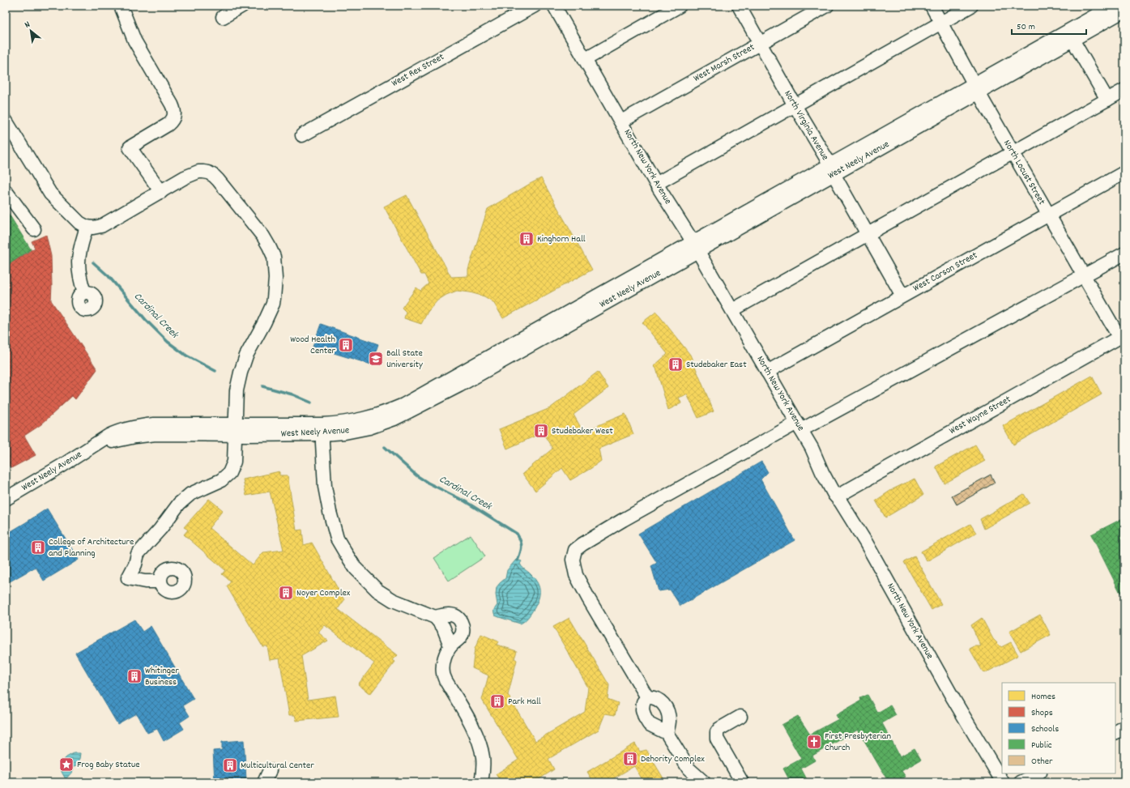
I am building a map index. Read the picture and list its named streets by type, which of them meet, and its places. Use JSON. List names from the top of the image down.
{
  "streets": {
    "street": [
      "West Marsh Street",
      "West Rex Street",
      "North Virginia Avenue",
      "West Neely Avenue",
      "North New York Avenue",
      "North Locust Street",
      "West Carson Street",
      "West Wayne Street"
    ]
  },
  "crossings": [
    ["West Marsh Street", "North Virginia Avenue"],
    ["West Marsh Street", "North New York Avenue"],
    ["North Virginia Avenue", "West Neely Avenue"],
    ["North Virginia Avenue", "West Carson Street"],
    ["West Neely Avenue", "North New York Avenue"],
    ["West Neely Avenue", "North Locust Street"],
    ["North New York Avenue", "West Carson Street"],
    ["North New York Avenue", "West Wayne Street"],
    ["North Locust Street", "West Carson Street"],
    ["North Locust Street", "West Wayne Street"]
  ],
  "water": ["Cardinal Creek"],
  "places": {
    "building": [
      "Kinghorn Hall",
      "Wood Health Center",
      "Studebaker East",
      "Studebaker West",
      "College of Architecture and Planning",
      "Noyer Complex",
      "Whitinger Business",
      "Park Hall",
      "Dehority Complex",
      "Multicultural Center"
    ],
    "school or university": ["Ball State University"],
    "church": ["First Presbyterian Church"],
    "place": ["Frog Baby Statue"]
  },
  "legend": [
    "Homes",
    "Shops",
    "Schools",
    "Public",
    "Other"
  ],
  "scale_bar": "50 m",
  "north": "top left"
}
